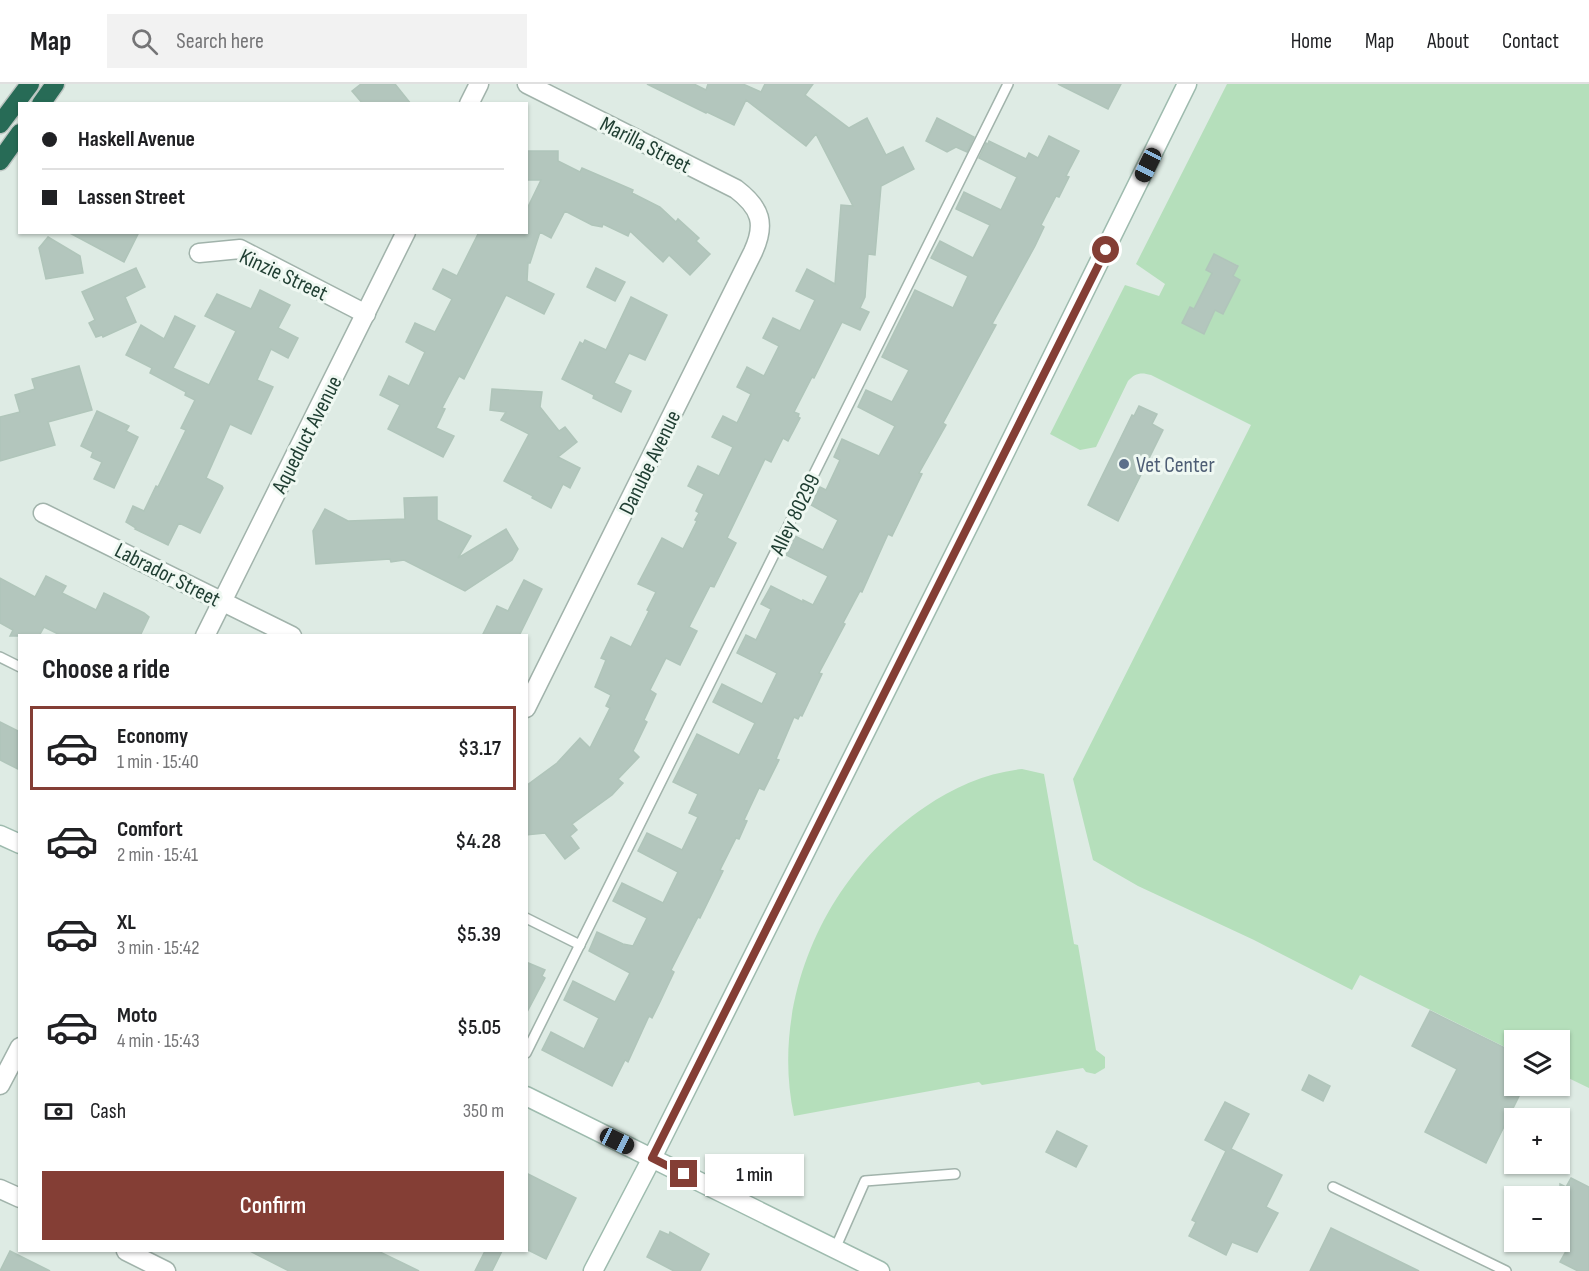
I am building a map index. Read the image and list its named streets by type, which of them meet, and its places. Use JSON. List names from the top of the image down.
{
  "streets": {
    "street": [
      "Marilla Street",
      "Kinzie Street",
      "Aqueduct Avenue",
      "Danube Avenue",
      "Labrador Street"
    ],
    "lane": ["Alley 80299"]
  },
  "crossings": [
    ["Marilla Street", "Danube Avenue"],
    ["Kinzie Street", "Aqueduct Avenue"],
    ["Aqueduct Avenue", "Labrador Street"]
  ],
  "places": ["Vet Center"],
  "page": {
    "header": "Map",
    "search": "Search here",
    "nav": [
      "Home",
      "Map",
      "About",
      "Contact"
    ],
    "banner": ["Haskell Avenue", "Lassen Street"],
    "heading": "Choose a ride",
    "list": [
      {
        "name": "Economy",
        "note": "1 min · 15:40",
        "value": "$3.17"
      },
      {
        "name": "Comfort",
        "note": "2 min · 15:41",
        "value": "$4.28"
      },
      {
        "name": "XL",
        "note": "3 min · 15:42",
        "value": "$5.39"
      },
      {
        "name": "Moto",
        "note": "4 min · 15:43",
        "value": "$5.05"
      }
    ],
    "map_buttons": ["+", "−"],
    "pay": ["Cash", "350 m"],
    "bubble": "1 min",
    "buttons": "Confirm"
  }
}
